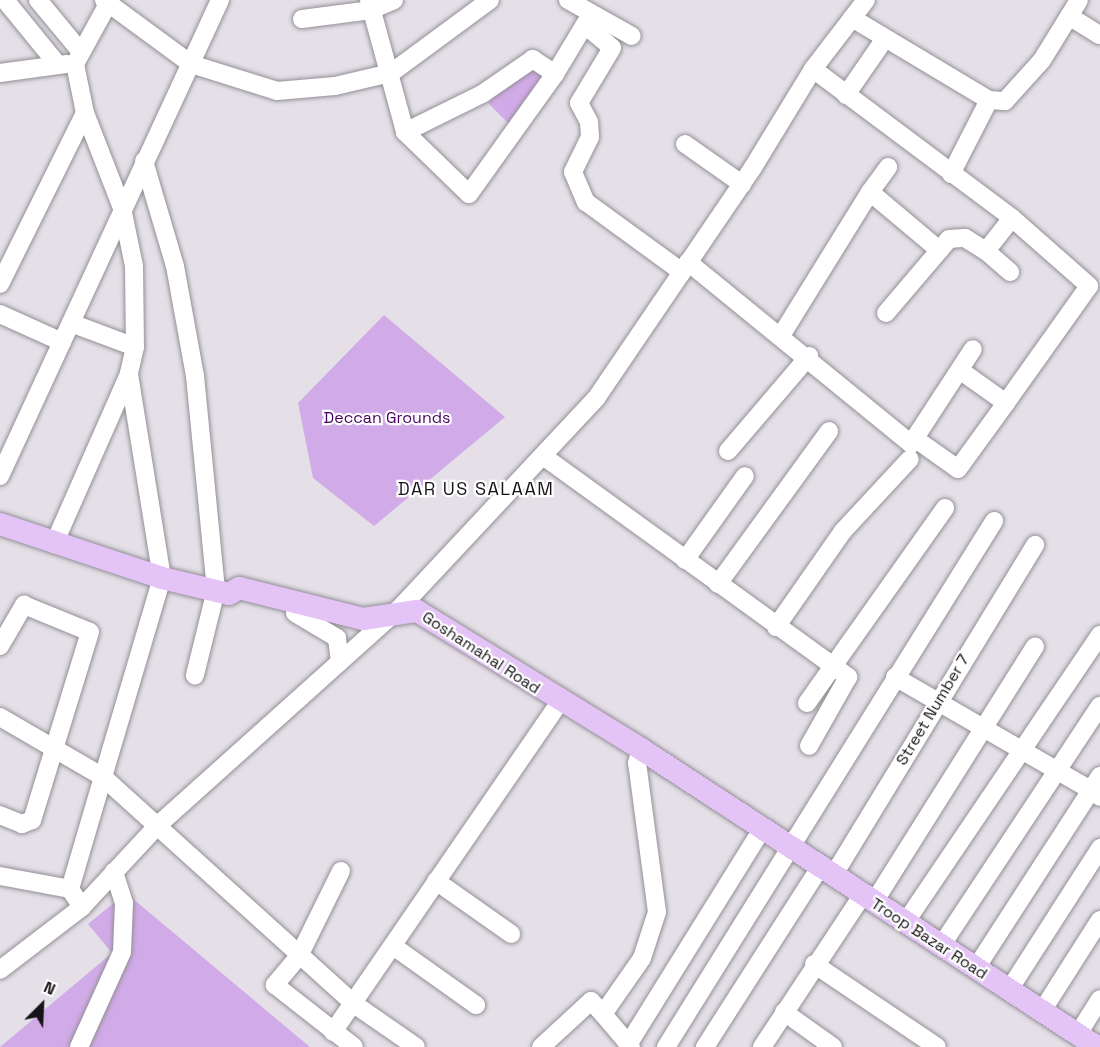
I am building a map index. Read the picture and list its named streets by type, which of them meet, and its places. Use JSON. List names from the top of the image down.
{
  "streets": {
    "main road": ["Goshamahal Road", "Troop Bazar Road"],
    "street": ["Street Number 7"]
  },
  "crossings": [
    ["Goshamahal Road", "Troop Bazar Road"],
    ["Street Number 7", "Troop Bazar Road"]
  ],
  "districts": ["DAR US SALAAM"],
  "parks": ["Deccan Grounds"],
  "north": "top right"
}
